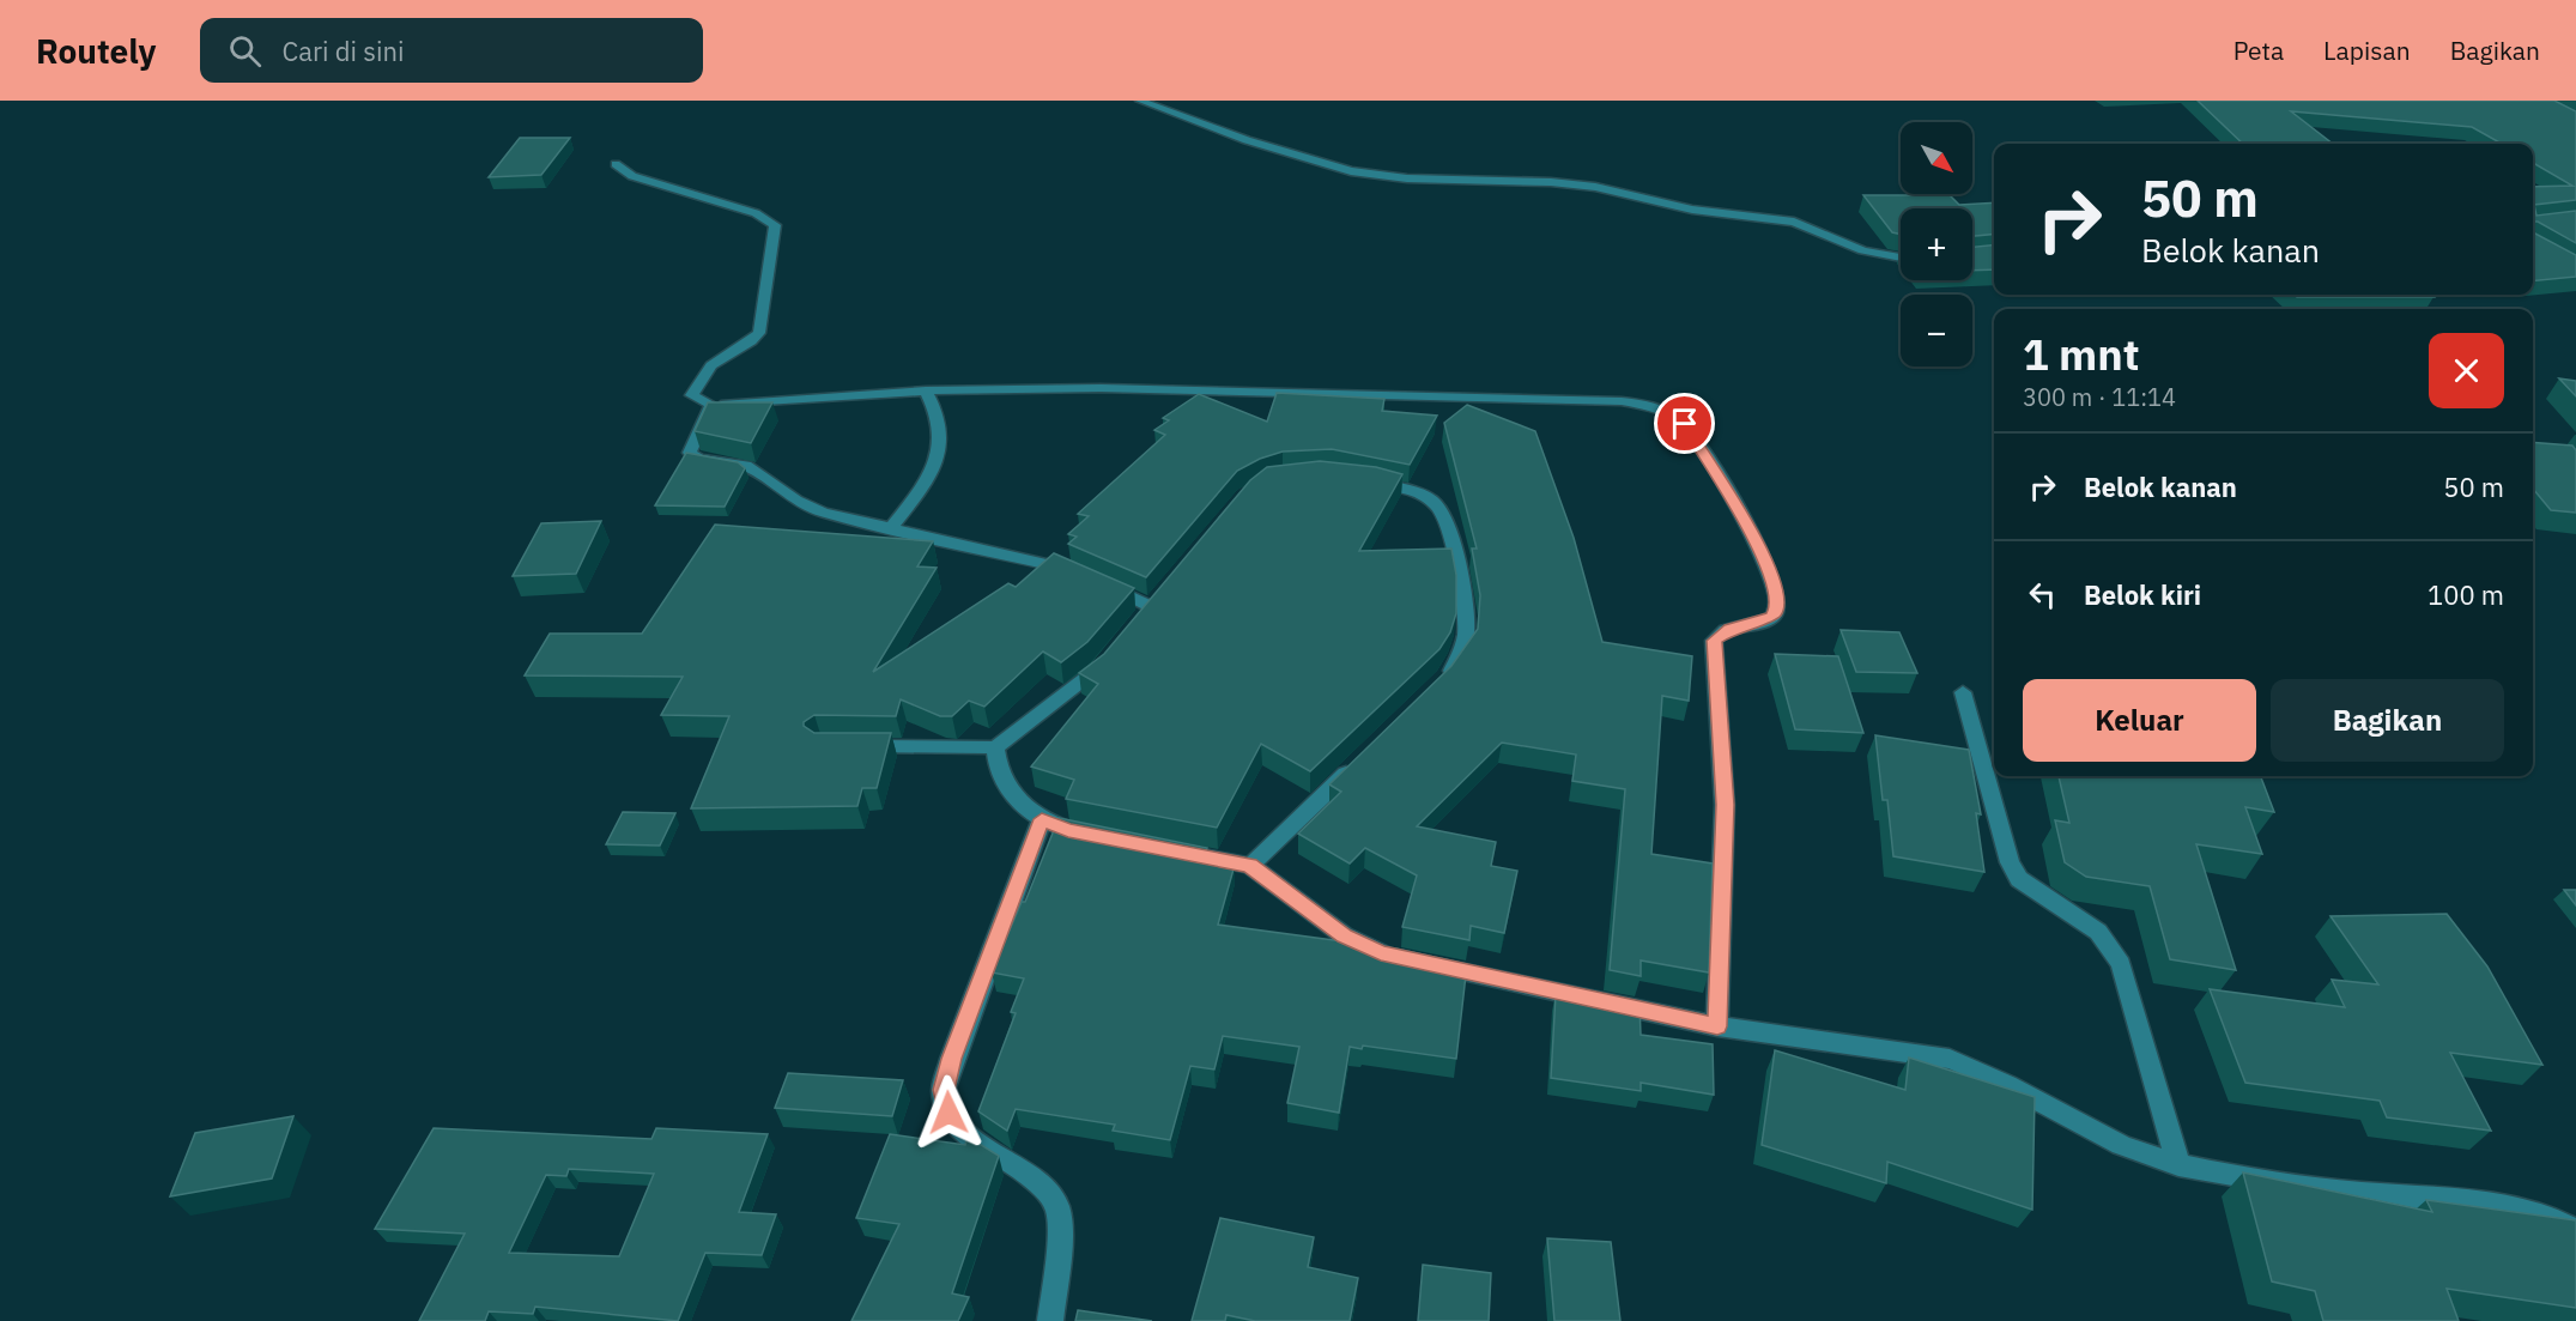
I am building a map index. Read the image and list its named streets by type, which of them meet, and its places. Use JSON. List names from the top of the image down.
{
  "north": "bottom right",
  "page": {
    "header": "Routely",
    "search": "Cari di sini",
    "nav": ["Peta", "Lapisan", "Bagikan"],
    "map_buttons": ["+", "−"],
    "turn": ["50 m", "Belok kanan"],
    "heading": ["1 mnt", "300 m · 11:14"],
    "list": [
      {
        "name": "Belok kanan",
        "value": "50 m"
      },
      {
        "name": "Belok kiri",
        "value": "100 m"
      }
    ],
    "buttons": ["Keluar", "Bagikan"]
  }
}
